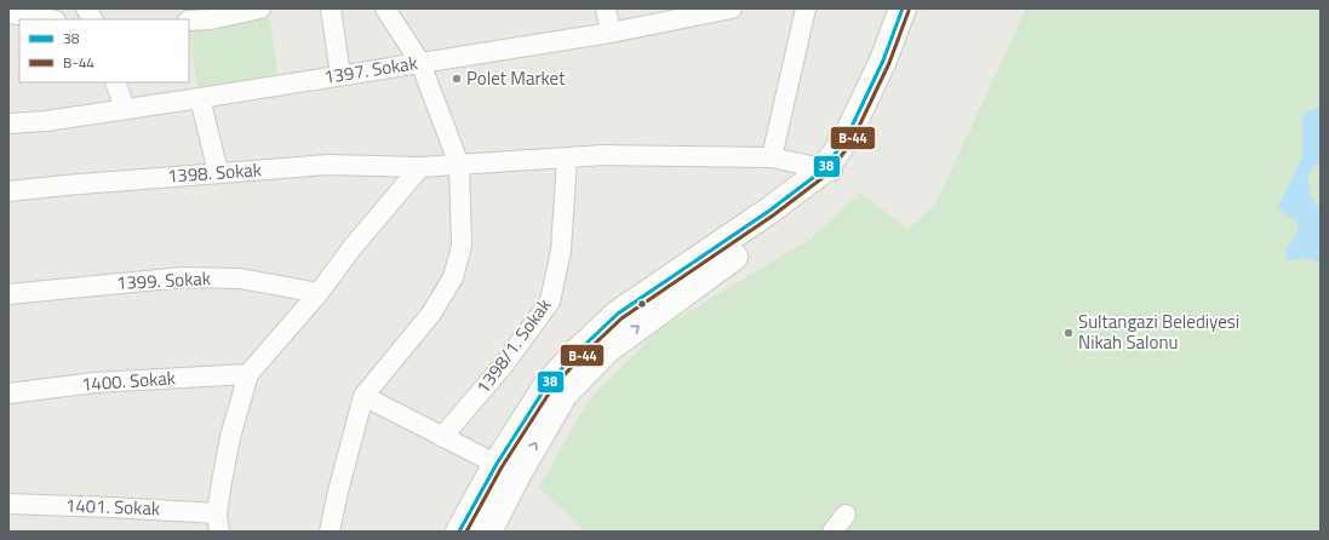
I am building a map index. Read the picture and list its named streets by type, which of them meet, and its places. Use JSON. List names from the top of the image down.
{
  "streets": {
    "street": [
      "1397. Sokak",
      "1398. Sokak",
      "1399. Sokak",
      "1398/1. Sokak",
      "1400. Sokak",
      "1401. Sokak"
    ]
  },
  "crossings": [
    ["1398. Sokak", "1398/1. Sokak"]
  ],
  "places": ["Polet Market", "Sultangazi Belediyesi Nikah Salonu"],
  "lines": ["transit line 38", "transit line B-44"],
  "legend": ["38", "B-44"]
}
